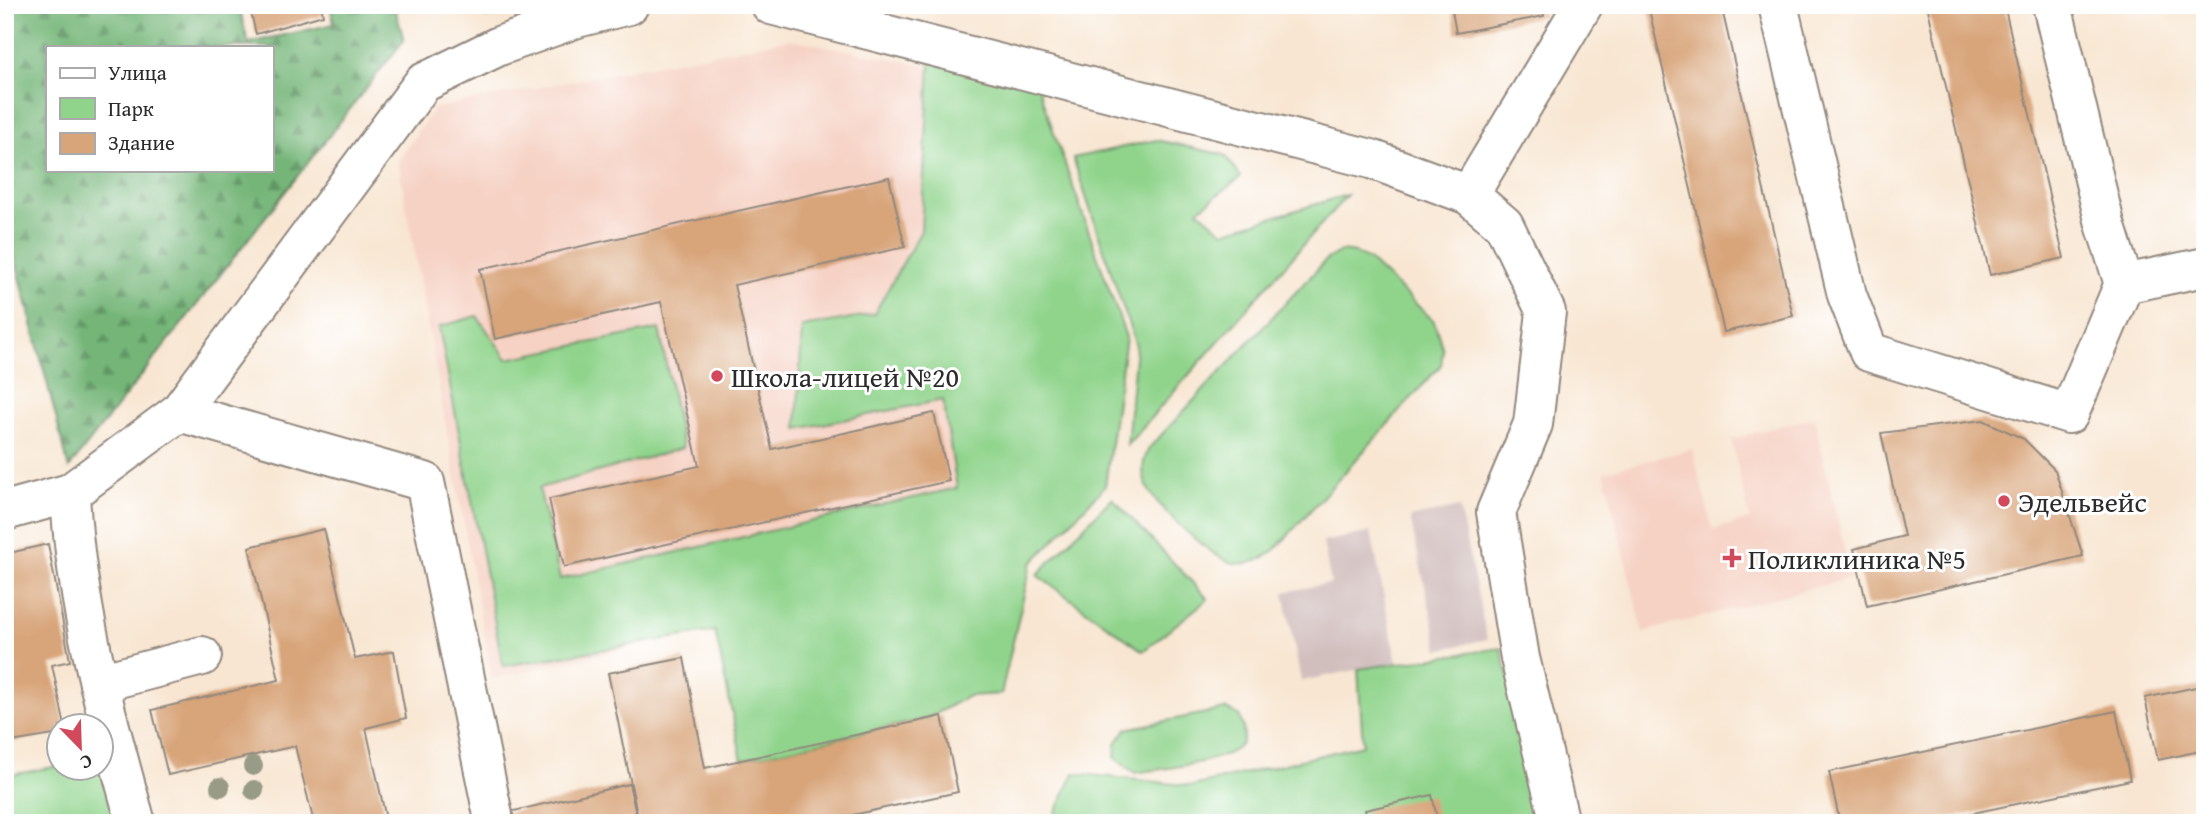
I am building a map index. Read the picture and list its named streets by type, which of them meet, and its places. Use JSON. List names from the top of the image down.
{
  "places": {
    "other": ["Школа-лицей №20", "Эдельвейс"],
    "health": ["Поликлиника №5"]
  },
  "legend": ["Улица", "Парк", "Здание"],
  "north": "bottom right"
}
